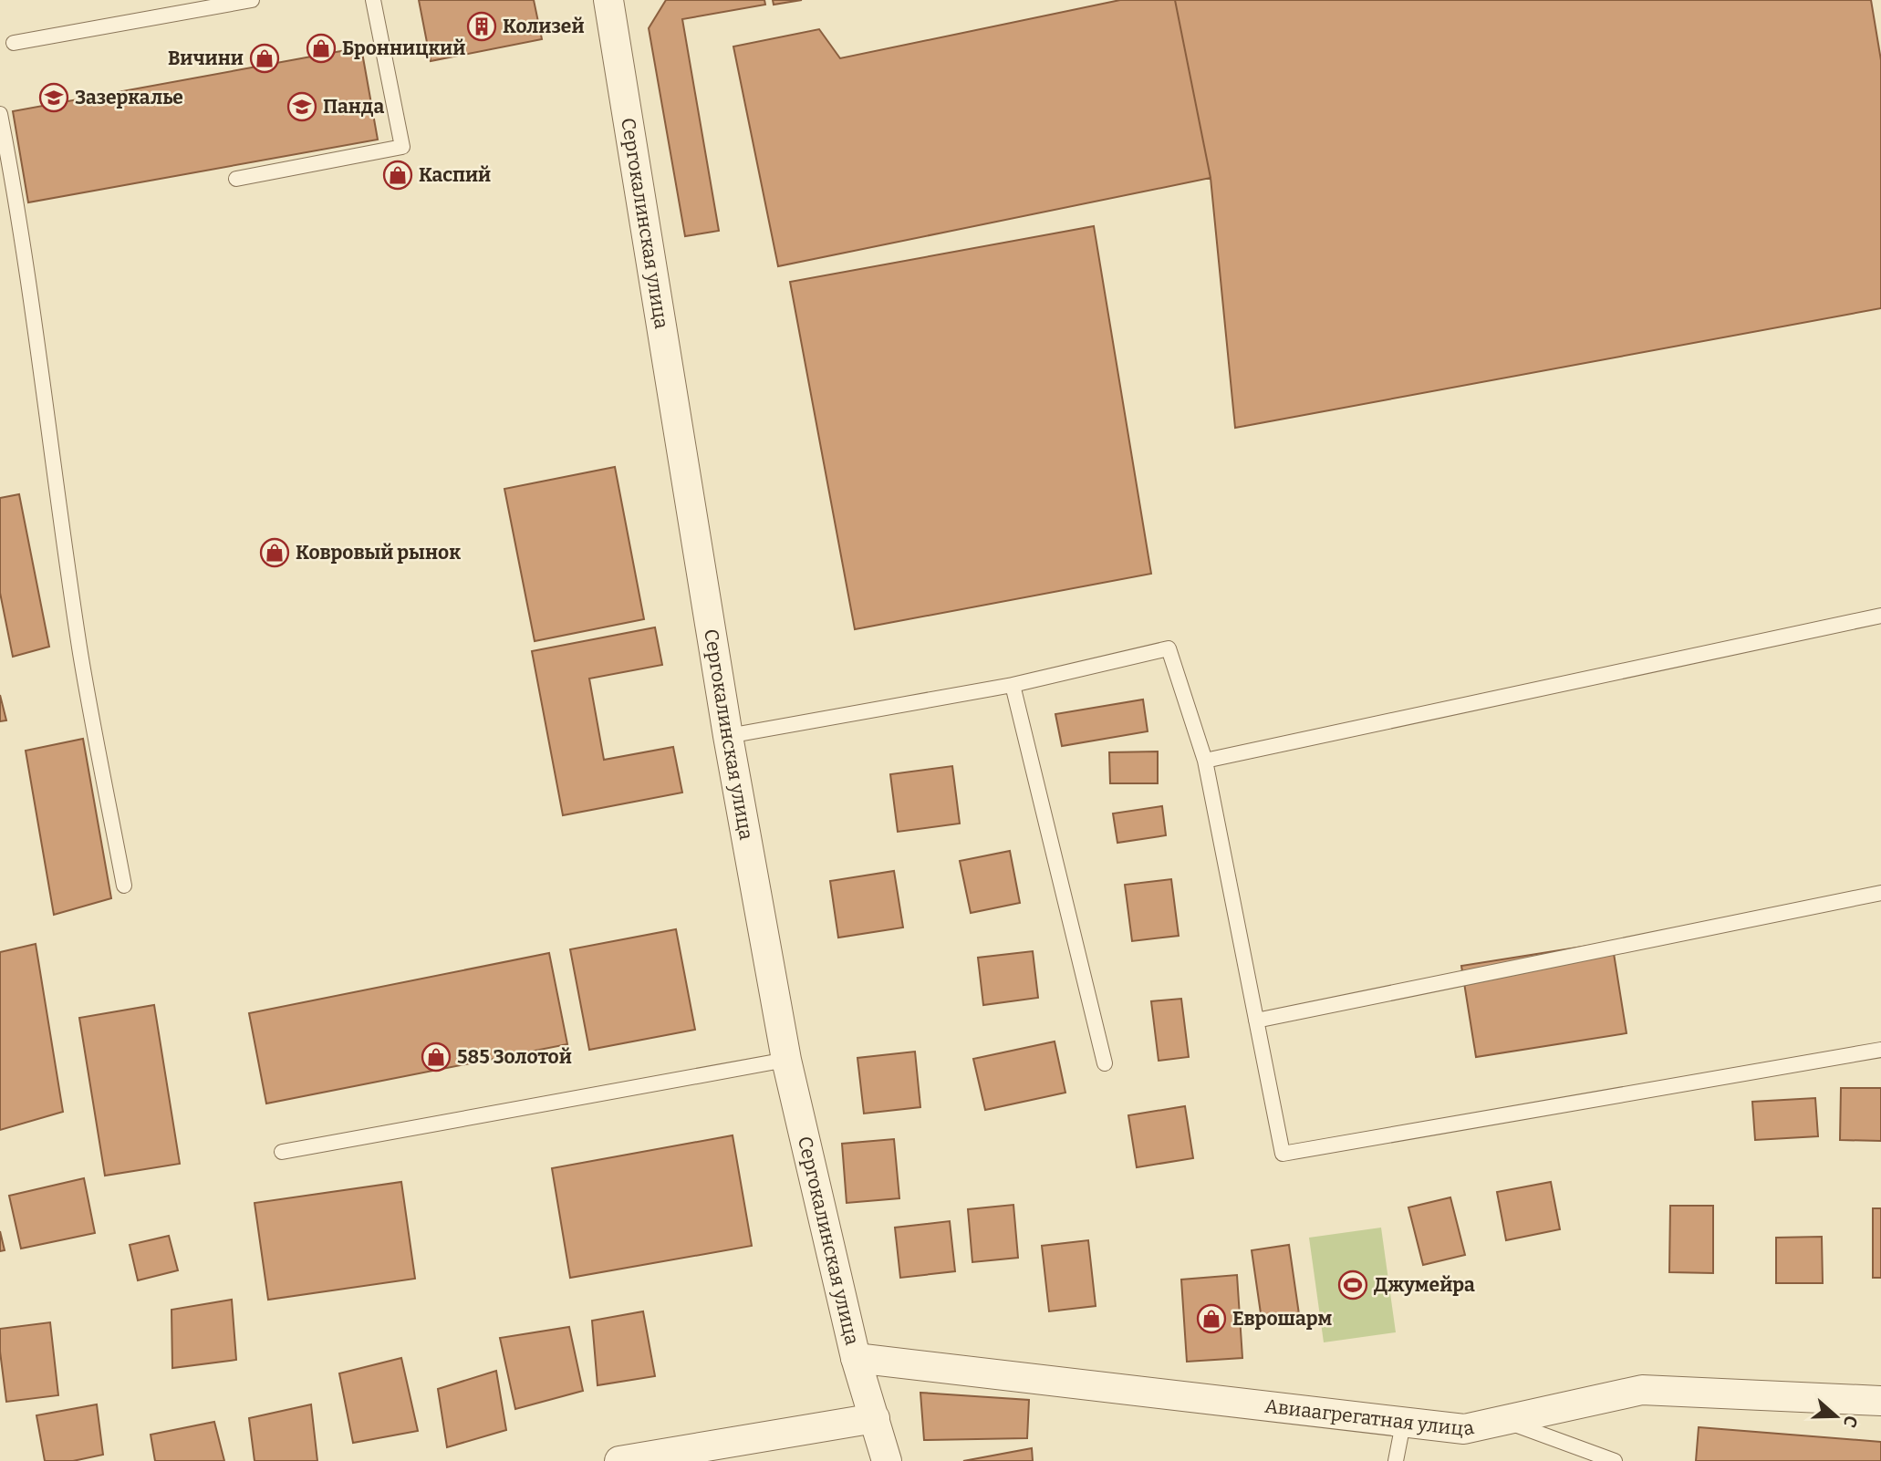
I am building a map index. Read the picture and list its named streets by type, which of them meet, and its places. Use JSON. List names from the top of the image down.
{
  "streets": {
    "street": ["Сергокалинская улица", "Авиаагрегатная улица"]
  },
  "crossings": [
    ["Сергокалинская улица", "Авиаагрегатная улица"]
  ],
  "places": {
    "building": ["Колизей"],
    "shop": [
      "Бронницкий",
      "Вичини",
      "Каспий",
      "Ковровый рынок",
      "585 Золотой",
      "Еврошарм"
    ],
    "school or university": ["Зазеркалье", "Панда"],
    "sports": ["Джумейра"]
  },
  "north": "right"
}
